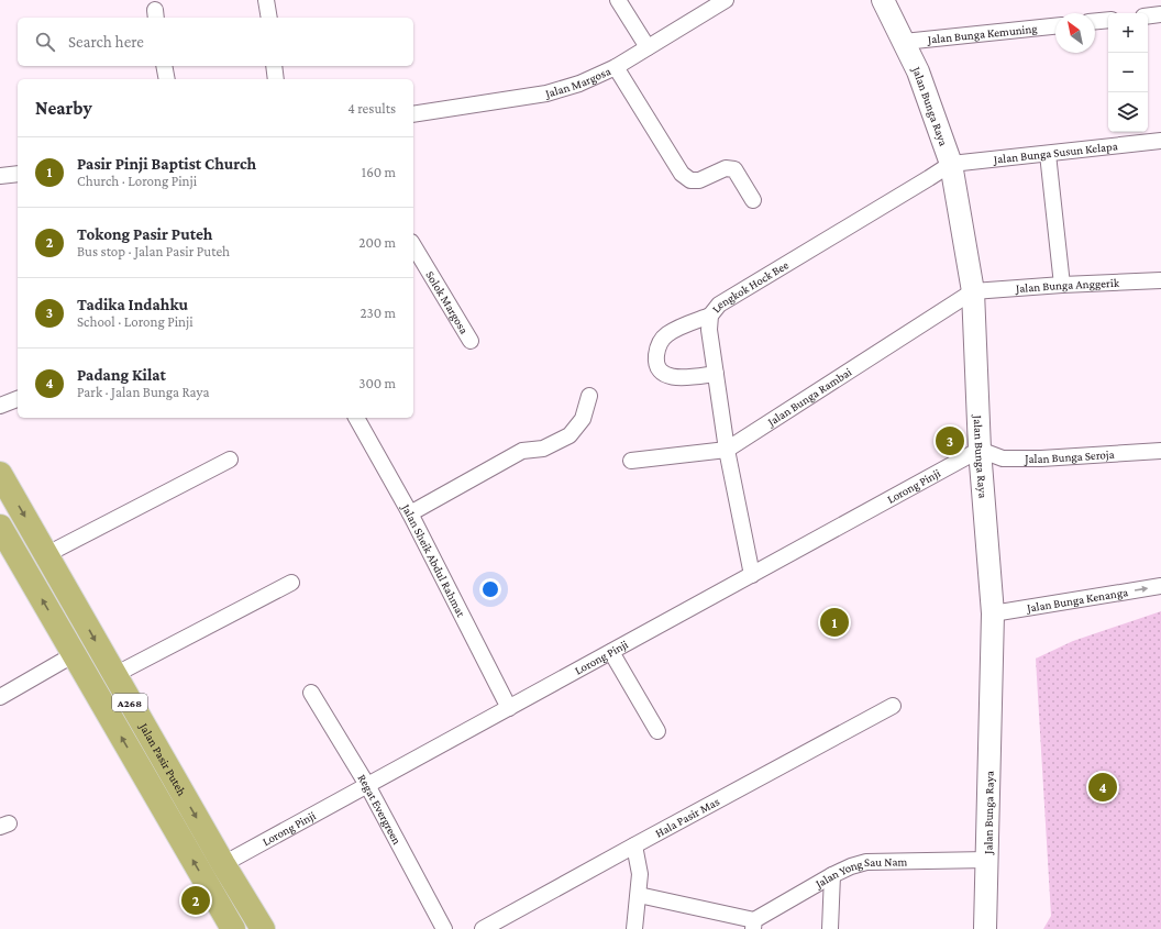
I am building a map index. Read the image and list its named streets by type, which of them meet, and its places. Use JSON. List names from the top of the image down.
{
  "streets": {
    "main road": ["Jalan Bunga Raya", "A268", "Jalan Pasir Puteh"],
    "street": [
      "Jalan Bunga Kemuning",
      "Jalan Margosa",
      "Jalan Bunga Susun Kelapa",
      "Jalan Bunga Anggerik",
      "Lengkok Hock Bee",
      "Solok Margosa",
      "Jalan Bunga Rambai",
      "Jalan Bunga Seroja",
      "Lorong Pinji",
      "Jalan Sheik Abdul Rahmat",
      "Jalan Bunga Kenanga",
      "Regat Evergreen",
      "Hala Pasir Mas",
      "Jalan Yong Sau Nam"
    ]
  },
  "crossings": [
    ["Jalan Bunga Kemuning", "Jalan Bunga Raya"],
    ["Jalan Bunga Raya", "Jalan Bunga Susun Kelapa"],
    ["Jalan Bunga Raya", "Jalan Bunga Anggerik"],
    ["Jalan Bunga Raya", "Lengkok Hock Bee"],
    ["Jalan Bunga Raya", "Jalan Bunga Rambai"],
    ["Jalan Bunga Raya", "Jalan Bunga Seroja"],
    ["Jalan Bunga Raya", "Lorong Pinji"],
    ["Jalan Bunga Raya", "Jalan Bunga Kenanga"],
    ["Jalan Bunga Raya", "Jalan Yong Sau Nam"],
    ["Jalan Bunga Susun Kelapa", "Lengkok Hock Bee"],
    ["Jalan Bunga Anggerik", "Jalan Bunga Rambai"],
    ["Lengkok Hock Bee", "Jalan Bunga Rambai"],
    ["Lengkok Hock Bee", "Lorong Pinji"],
    ["Jalan Bunga Seroja", "Lorong Pinji"],
    ["Lorong Pinji", "Jalan Sheik Abdul Rahmat"],
    ["Lorong Pinji", "Jalan Pasir Puteh"],
    ["Lorong Pinji", "Regat Evergreen"]
  ],
  "one_way": ["Jalan Bunga Kenanga"],
  "north": "top left",
  "page": {
    "map_buttons": ["+", "−"],
    "search": "Search here",
    "heading": ["Nearby", "4 results"],
    "list": [
      {
        "mark": "1",
        "name": "Pasir Pinji Baptist Church",
        "note": "Church · Lorong Pinji",
        "value": "160 m"
      },
      {
        "mark": "2",
        "name": "Tokong Pasir Puteh",
        "note": "Bus stop · Jalan Pasir Puteh",
        "value": "200 m"
      },
      {
        "mark": "3",
        "name": "Tadika Indahku",
        "note": "School · Lorong Pinji",
        "value": "230 m"
      },
      {
        "mark": "4",
        "name": "Padang Kilat",
        "note": "Park · Jalan Bunga Raya",
        "value": "300 m"
      }
    ],
    "pins": [
      "3",
      "1",
      "4",
      "2"
    ]
  }
}
